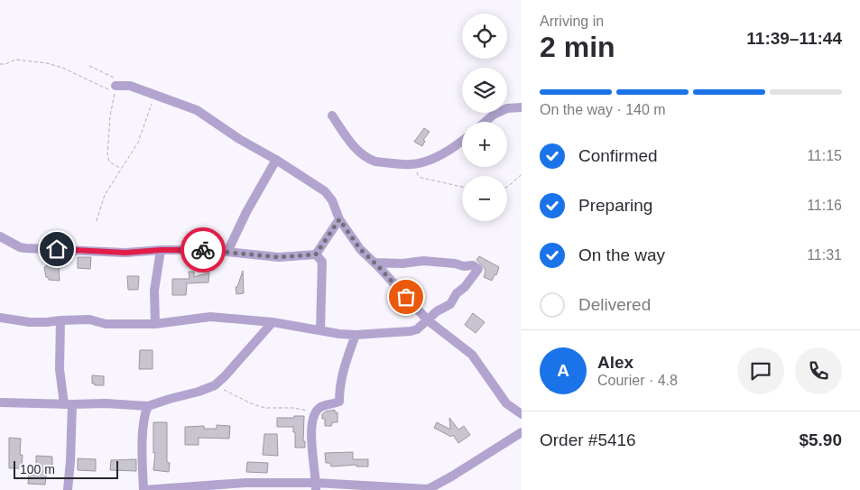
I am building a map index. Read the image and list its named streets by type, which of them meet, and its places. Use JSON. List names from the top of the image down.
{
  "scale_bar": "100 m",
  "page": {
    "heading": ["2 min", "Arriving in", "11:39–11:44"],
    "panel": [
      "Alex",
      "Courier · 4.8",
      "Order #5416",
      "$5.90"
    ],
    "map_buttons": ["+", "−"],
    "bar": "On the way · 140 m",
    "list": [
      ["Confirmed", "11:15"],
      ["Preparing", "11:16"],
      ["On the way", "11:31"],
      "Delivered"
    ],
    "round": "A",
    "scale": "100 m"
  }
}
